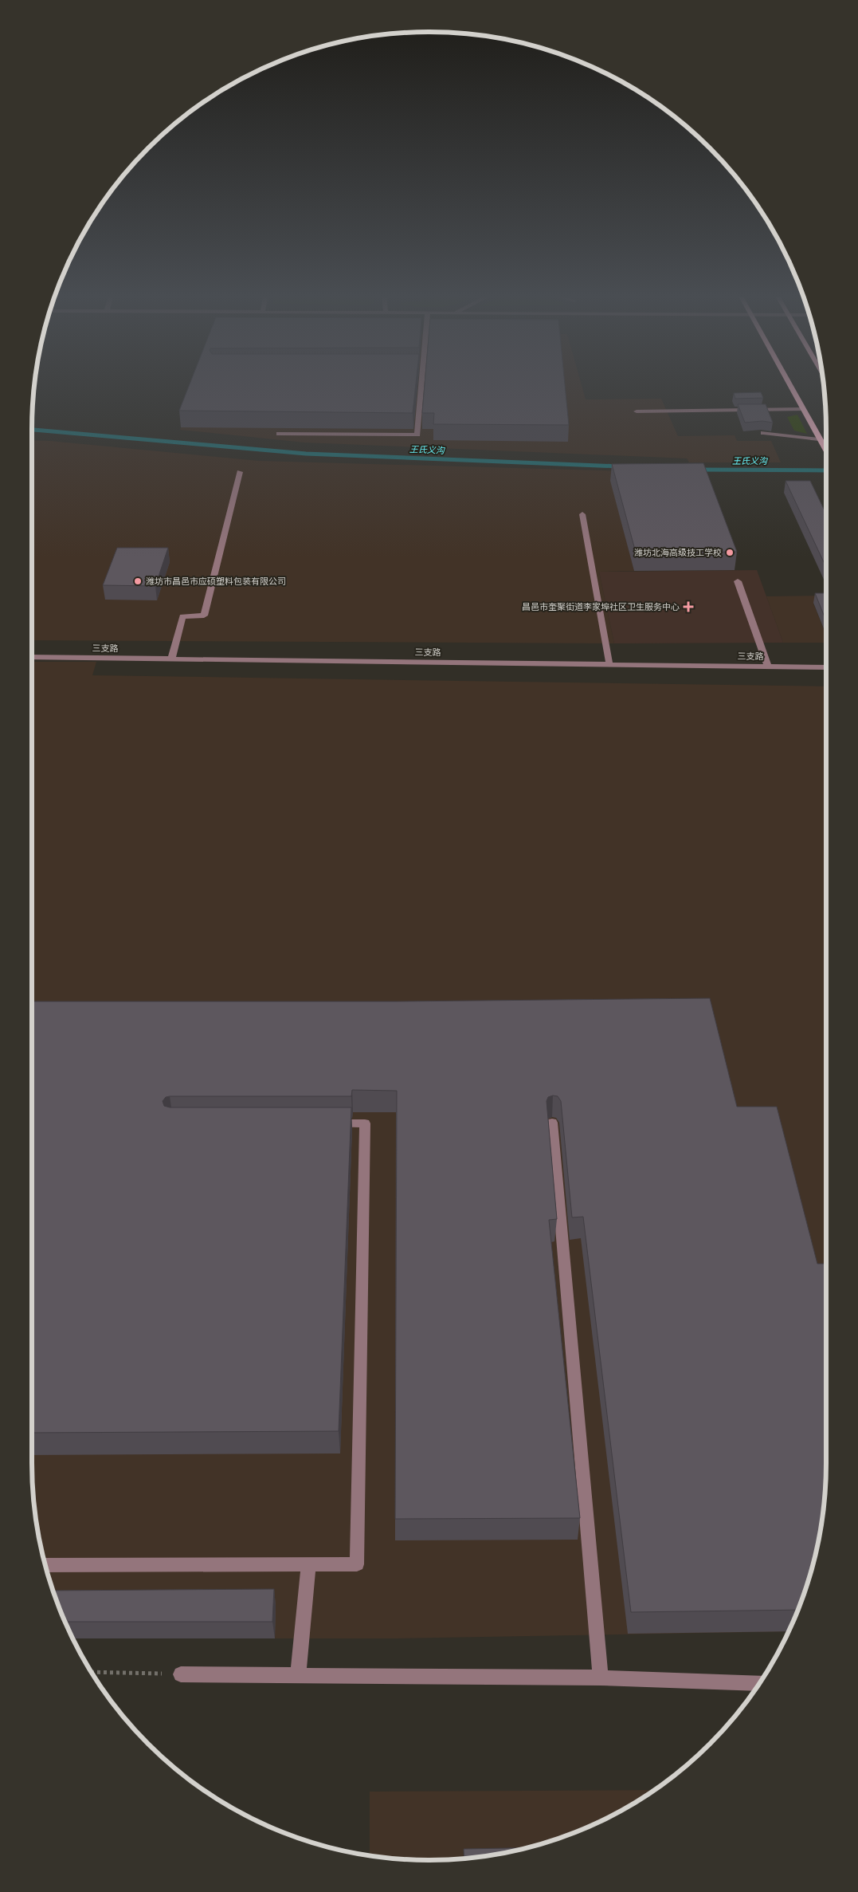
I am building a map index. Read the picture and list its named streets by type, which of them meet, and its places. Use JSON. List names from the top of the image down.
{
  "streets": {
    "street": ["三支路"]
  },
  "water": ["王氏义沟"],
  "places": {
    "other": ["潍坊北海高级技工学校", "潍坊市昌邑市应硕塑料包装有限公司"],
    "health": ["昌邑市奎聚街道李家埠社区卫生服务中心"]
  }
}
